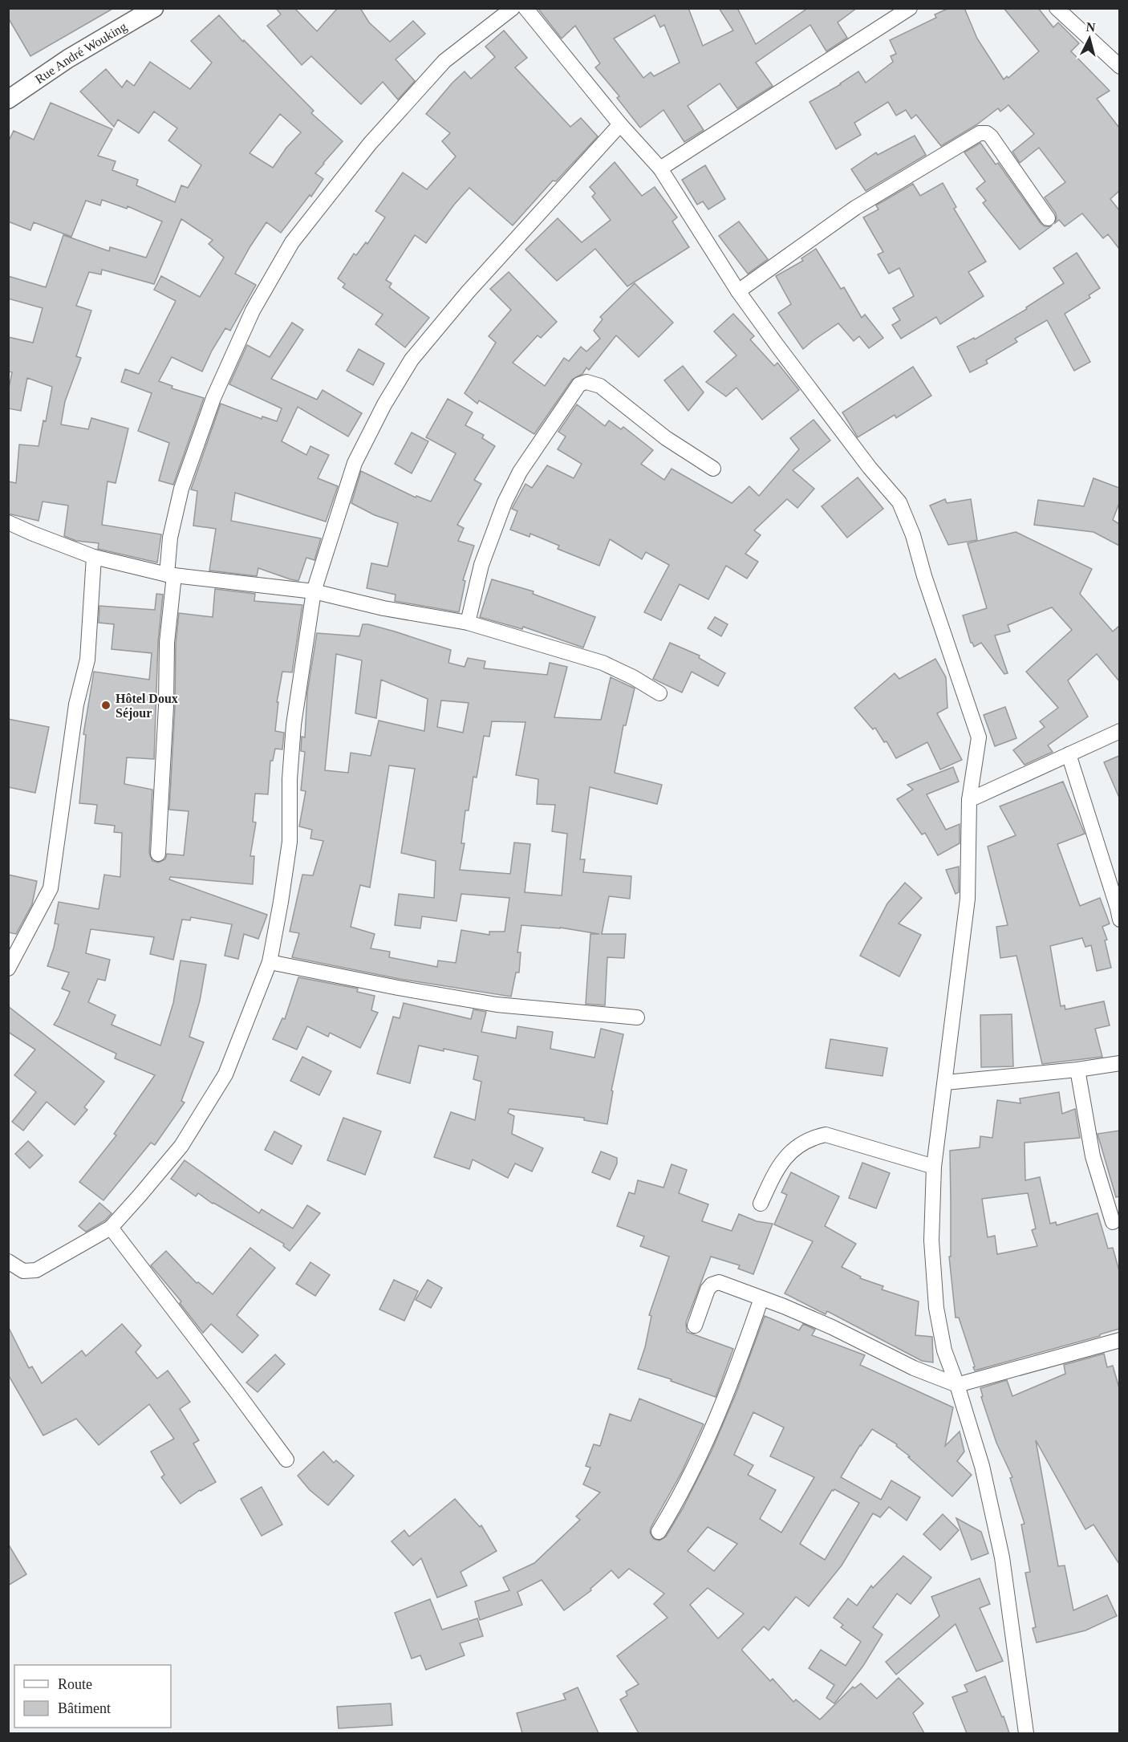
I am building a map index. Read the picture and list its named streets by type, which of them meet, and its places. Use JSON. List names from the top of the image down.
{
  "streets": {
    "street": ["Rue André Wouking"]
  },
  "places": ["Hôtel Doux Séjour"],
  "legend": ["Route", "Bâtiment"],
  "north": "top"
}
